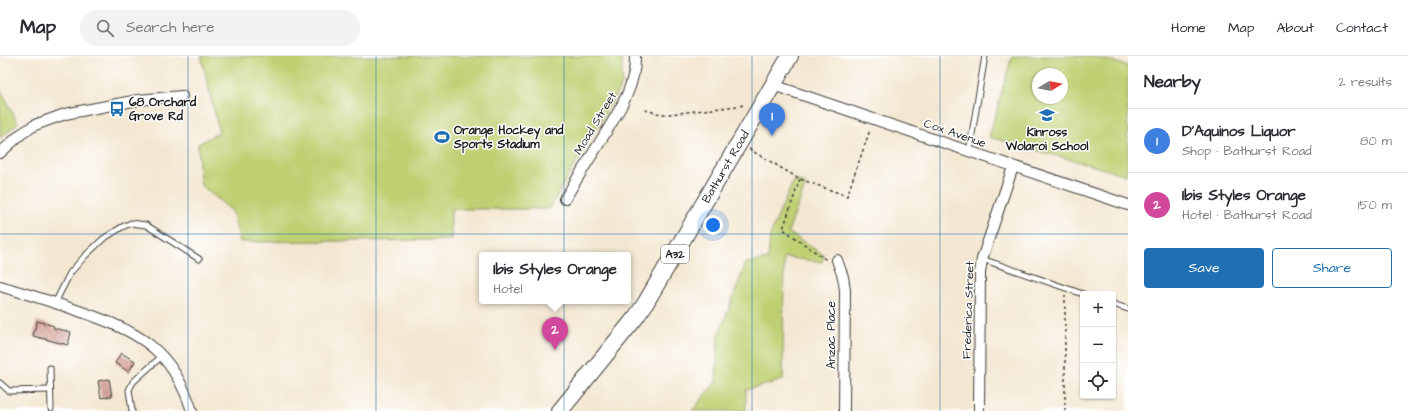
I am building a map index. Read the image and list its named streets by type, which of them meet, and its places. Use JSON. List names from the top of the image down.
{
  "streets": {
    "highway": ["Bathurst Road", "A32"],
    "street": [
      "Moad Street",
      "Cox Avenue",
      "Frederica Street",
      "Anzac Place"
    ]
  },
  "crossings": [
    ["Cox Avenue", "Bathurst Road"],
    ["Cox Avenue", "Frederica Street"]
  ],
  "places": {
    "bus stop": ["68 Orchard Grove Rd"],
    "school or university": ["Kinross Wolaroi School"],
    "sports": ["Orange Hockey and Sports Stadium"]
  },
  "north": "right",
  "page": {
    "header": "Map",
    "search": "Search here",
    "nav": [
      "Home",
      "Map",
      "About",
      "Contact"
    ],
    "heading": ["Nearby", "2 results"],
    "pins": ["1", "2"],
    "list": [
      {
        "mark": "1",
        "name": "D'Aquinos Liquor",
        "note": "Shop · Bathurst Road",
        "value": "80 m"
      },
      {
        "mark": "2",
        "name": "Ibis Styles Orange",
        "note": "Hotel · Bathurst Road",
        "value": "150 m"
      }
    ],
    "buttons": ["Save", "Share"],
    "popup": ["Ibis Styles Orange", "Hotel"],
    "map_buttons": ["+", "−"]
  }
}
